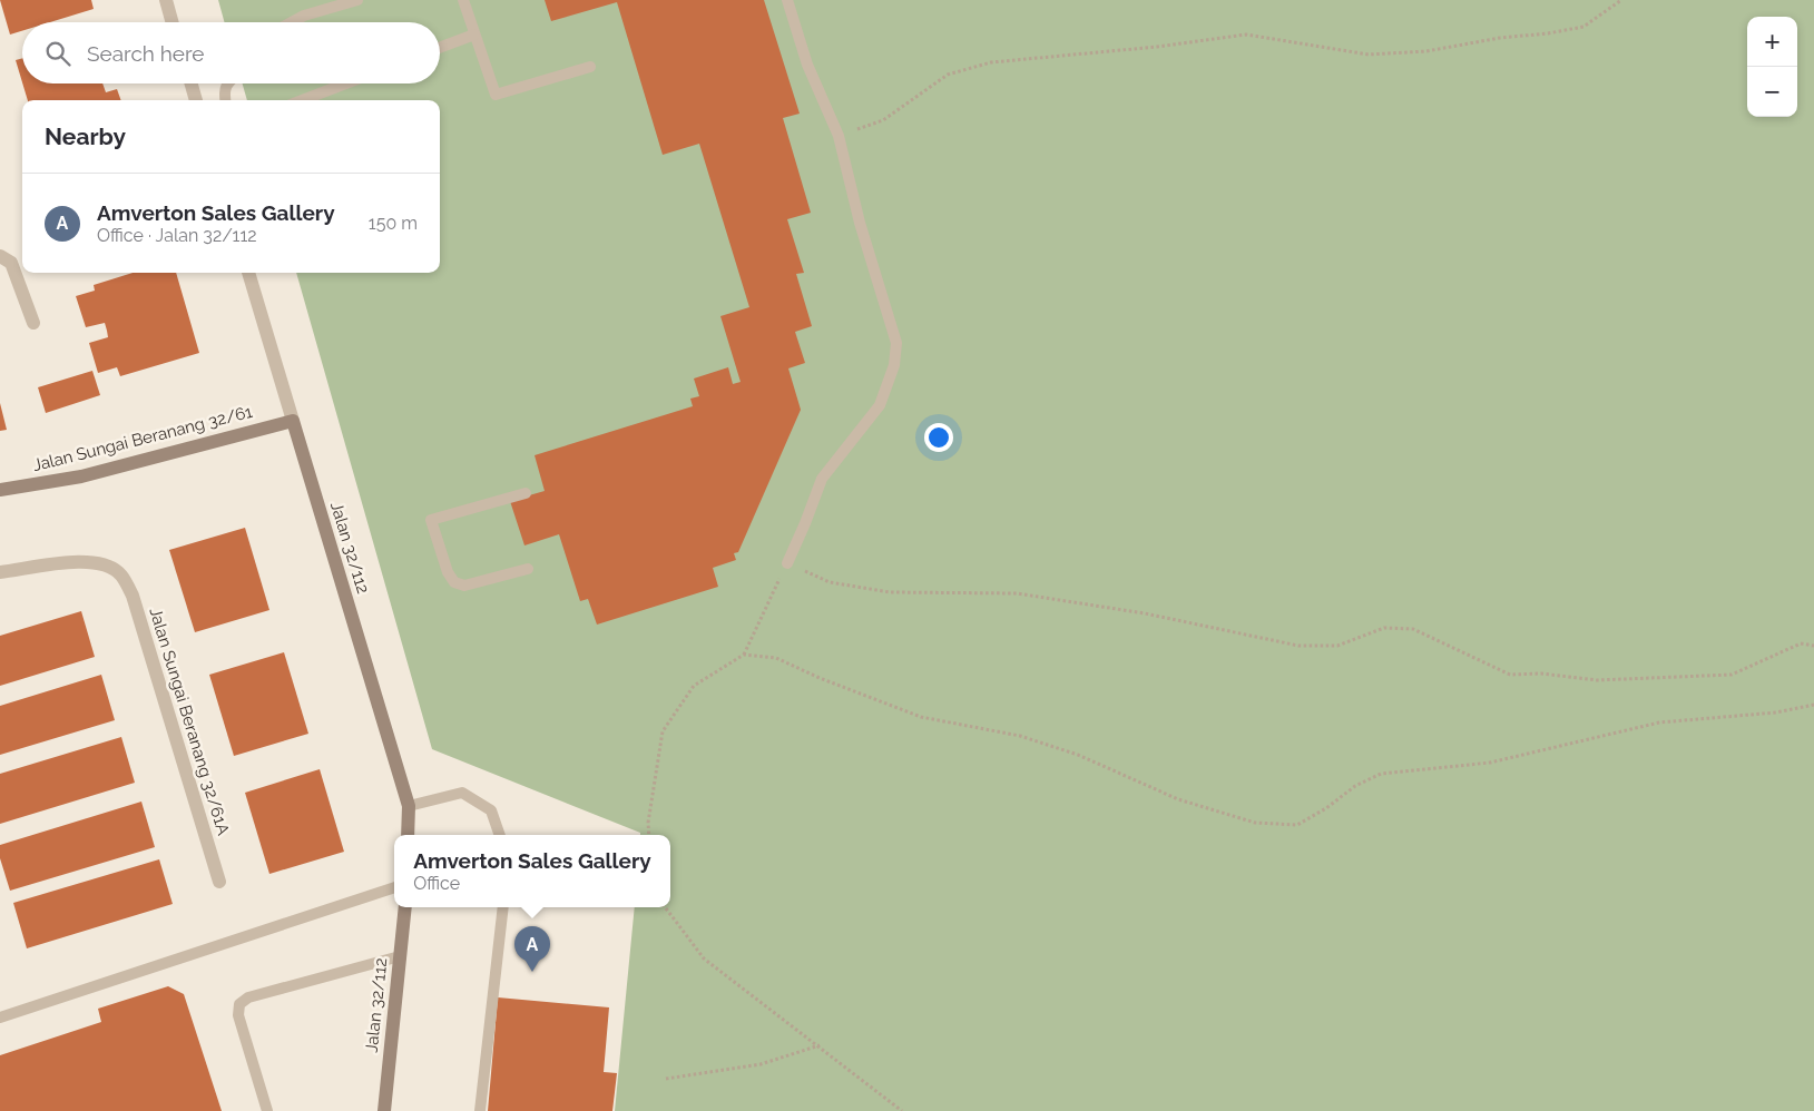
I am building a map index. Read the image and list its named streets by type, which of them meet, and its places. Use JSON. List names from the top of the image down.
{
  "streets": {
    "street": ["Jalan Sungai Beranang 32/61", "Jalan 32/112", "Jalan Sungai Beranang 32/61A"]
  },
  "crossings": [
    ["Jalan Sungai Beranang 32/61", "Jalan 32/112"]
  ],
  "page": {
    "map_buttons": ["+", "−"],
    "search": "Search here",
    "heading": "Nearby",
    "list": [
      {
        "mark": "A",
        "name": "Amverton Sales Gallery",
        "note": "Office · Jalan 32/112",
        "value": "150 m"
      }
    ],
    "popup": ["Amverton Sales Gallery", "Office"],
    "pins": "A"
  }
}
